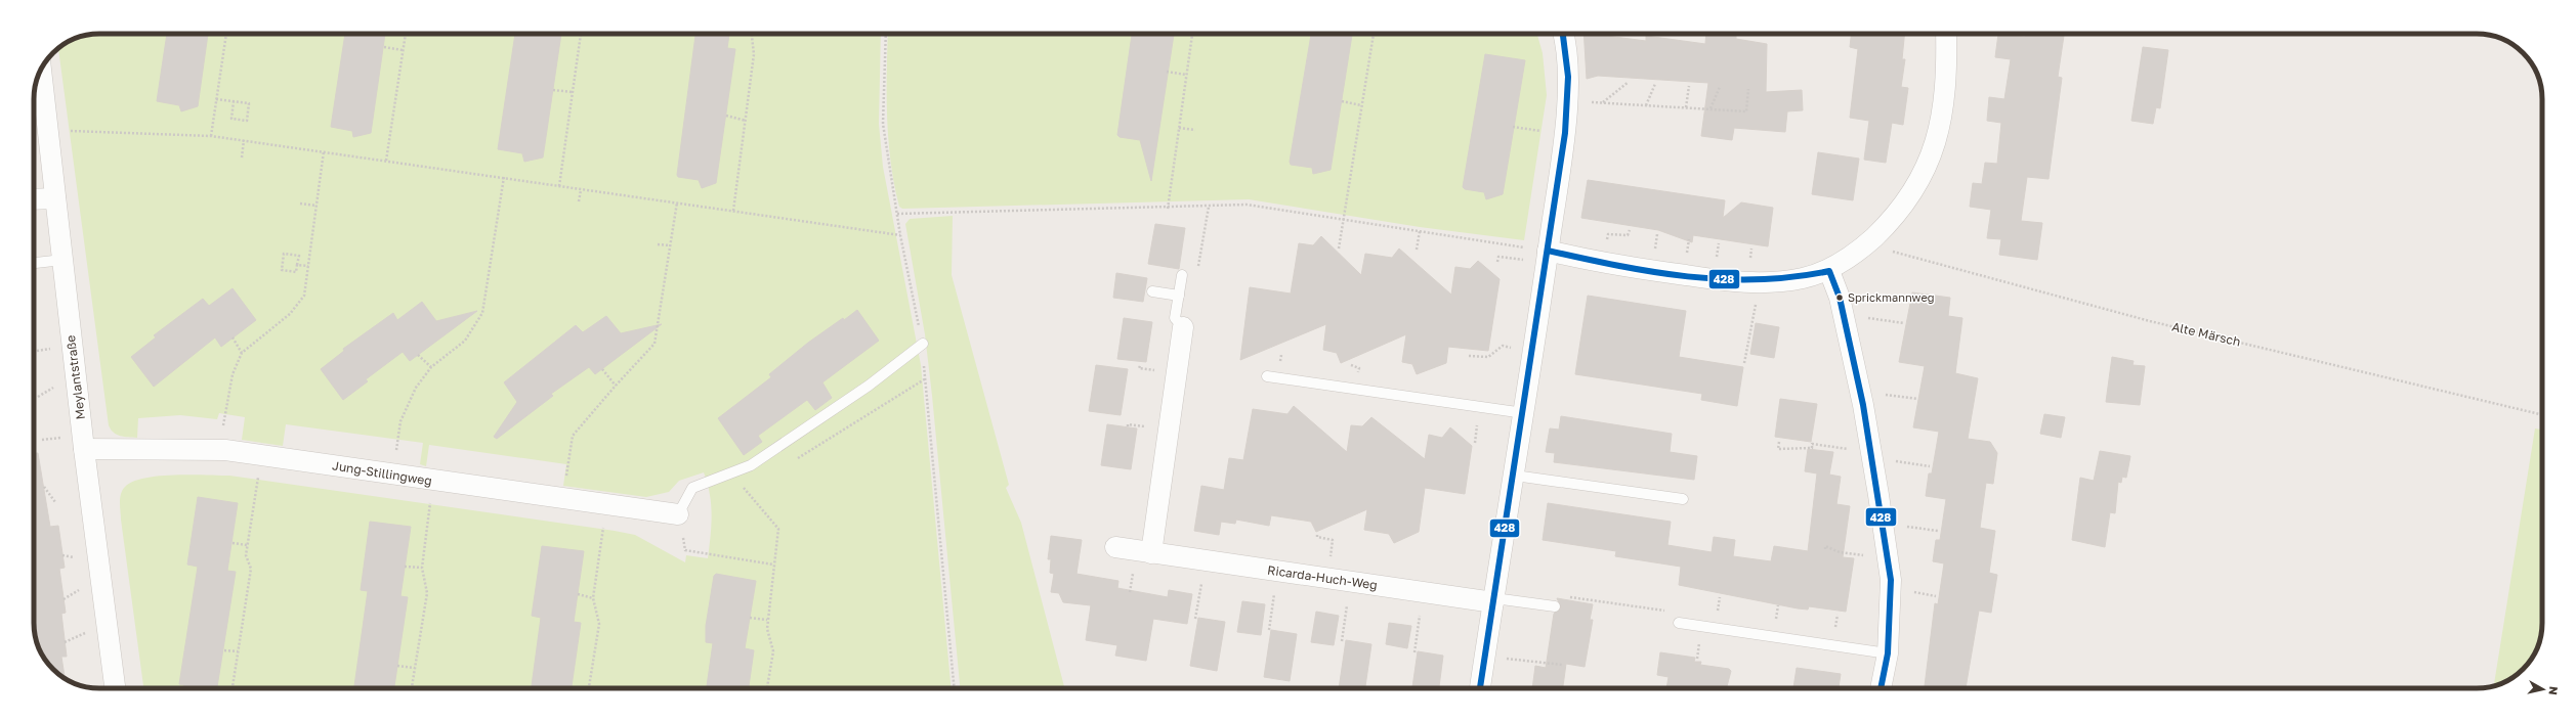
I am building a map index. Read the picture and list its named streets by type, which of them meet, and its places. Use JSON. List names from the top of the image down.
{
  "streets": {
    "street": ["Meylantstraße", "Jung-Stillingweg", "Ricarda-Huch-Weg"],
    "path": ["Alte Märsch"]
  },
  "crossings": [
    ["Meylantstraße", "Jung-Stillingweg"]
  ],
  "places": ["Sprickmannweg"],
  "lines": ["transit line 428"],
  "north": "right"
}
